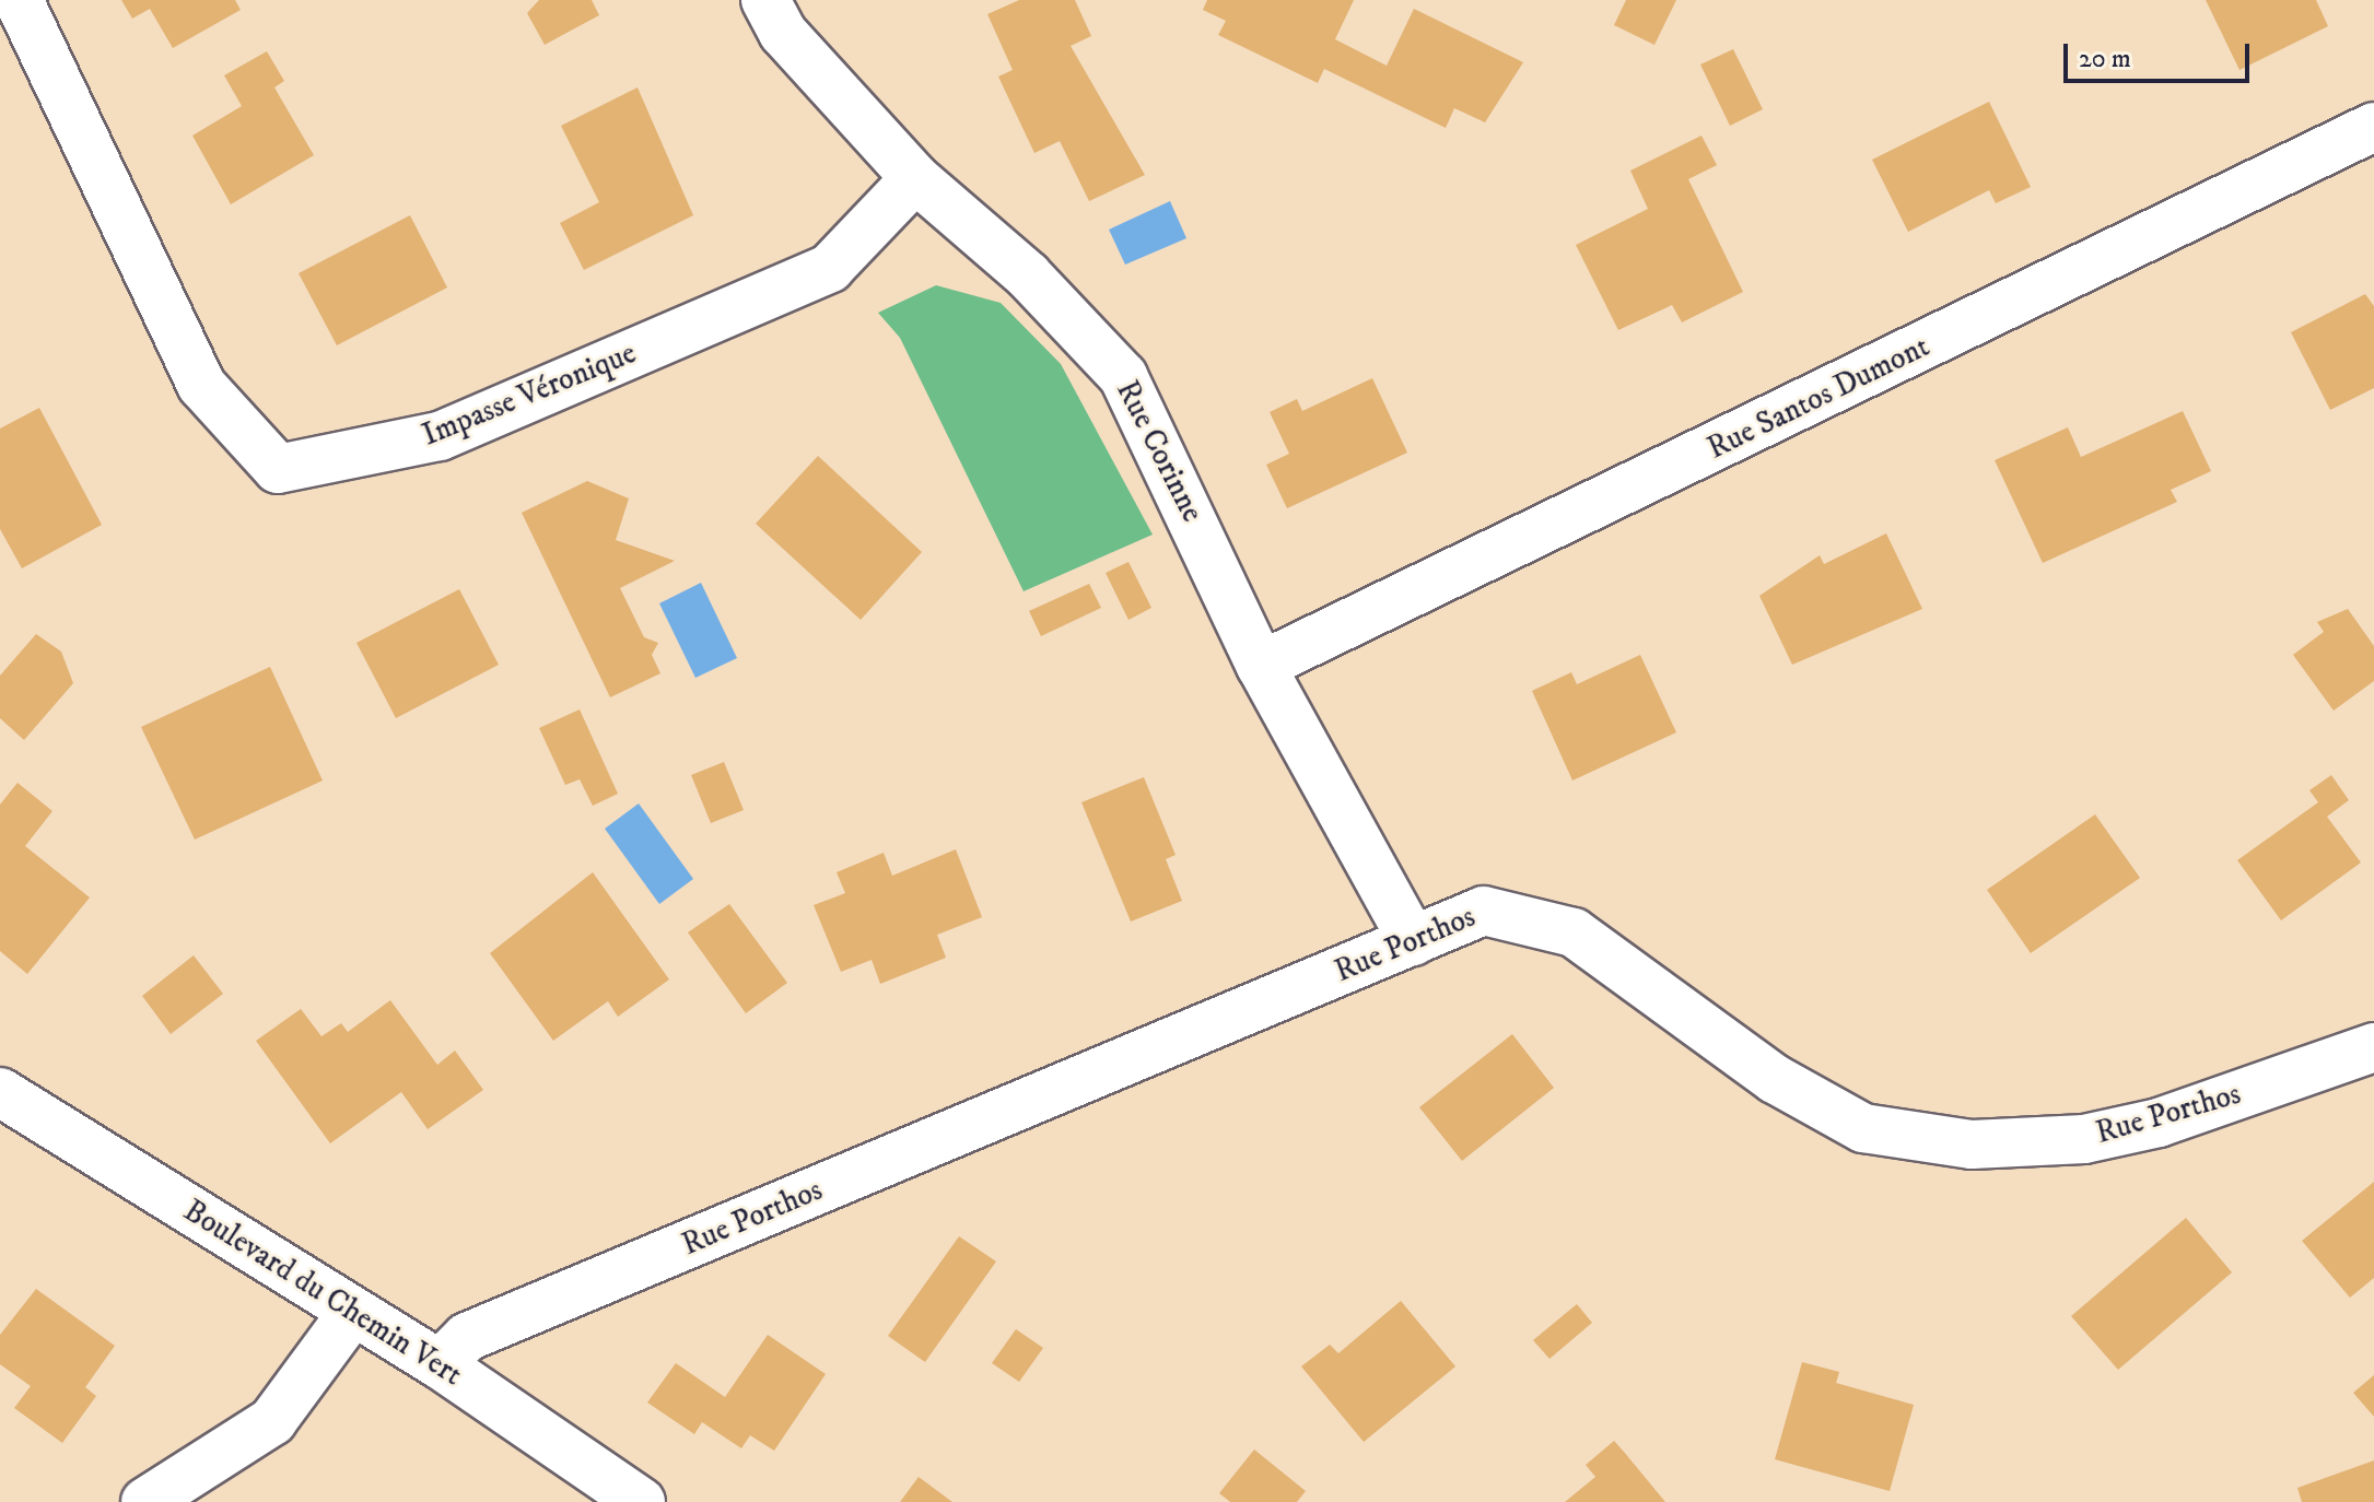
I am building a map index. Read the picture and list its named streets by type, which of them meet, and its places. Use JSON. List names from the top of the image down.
{
  "streets": {
    "street": [
      "Impasse Véronique",
      "Rue Santos Dumont",
      "Rue Corinne",
      "Rue Porthos",
      "Boulevard du Chemin Vert"
    ]
  },
  "crossings": [
    ["Impasse Véronique", "Rue Corinne"],
    ["Rue Santos Dumont", "Rue Corinne"],
    ["Rue Corinne", "Rue Porthos"],
    ["Rue Porthos", "Boulevard du Chemin Vert"]
  ],
  "scale_bar": "20 m"
}
